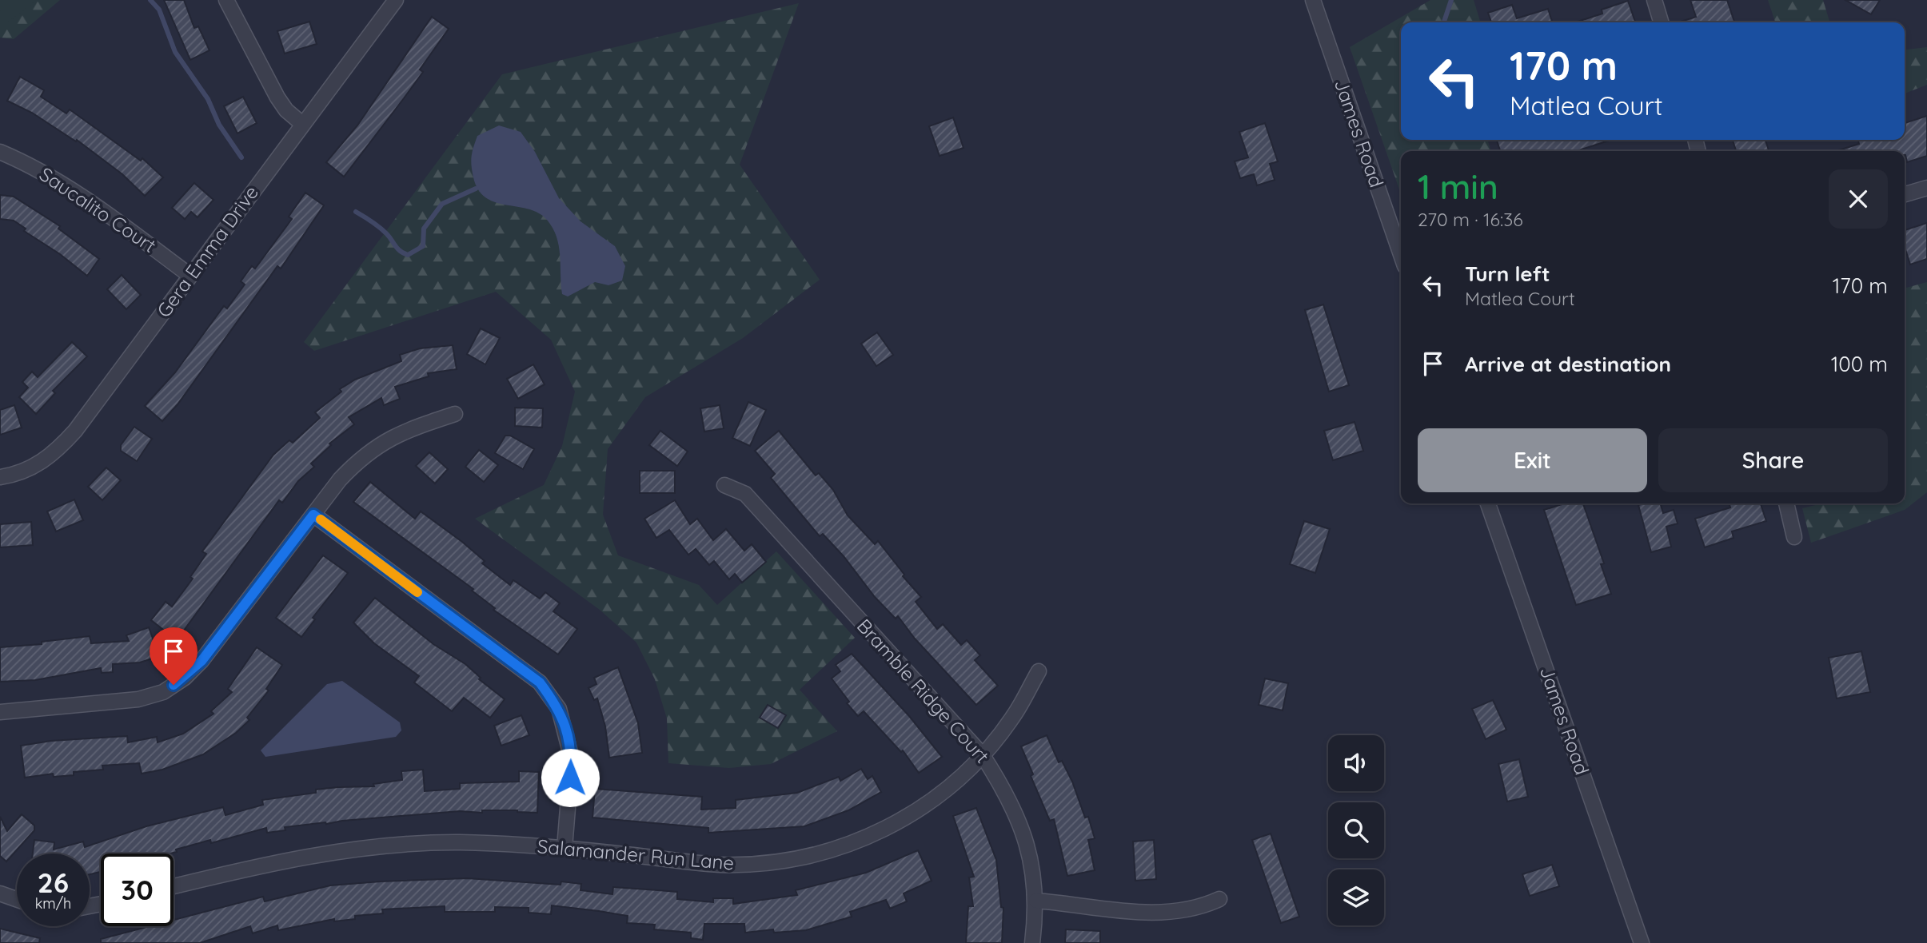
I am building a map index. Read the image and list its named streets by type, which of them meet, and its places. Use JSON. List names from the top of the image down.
{
  "streets": {
    "street": [
      "James Road",
      "Saucalito Court",
      "Gera Emma Drive",
      "Bramble Ridge Court",
      "Salamander Run Lane"
    ]
  },
  "crossings": [
    ["Saucalito Court", "Gera Emma Drive"],
    ["Bramble Ridge Court", "Salamander Run Lane"]
  ],
  "page": {
    "turn": ["170 m", "Matlea Court"],
    "heading": ["1 min", "270 m · 16:36"],
    "list": [
      {
        "name": "Turn left",
        "note": "Matlea Court",
        "value": "170 m"
      },
      {
        "name": "Arrive at destination",
        "value": "100 m"
      }
    ],
    "buttons": ["Exit", "Share"],
    "speed": "26 km/h",
    "limit": "30"
  }
}
